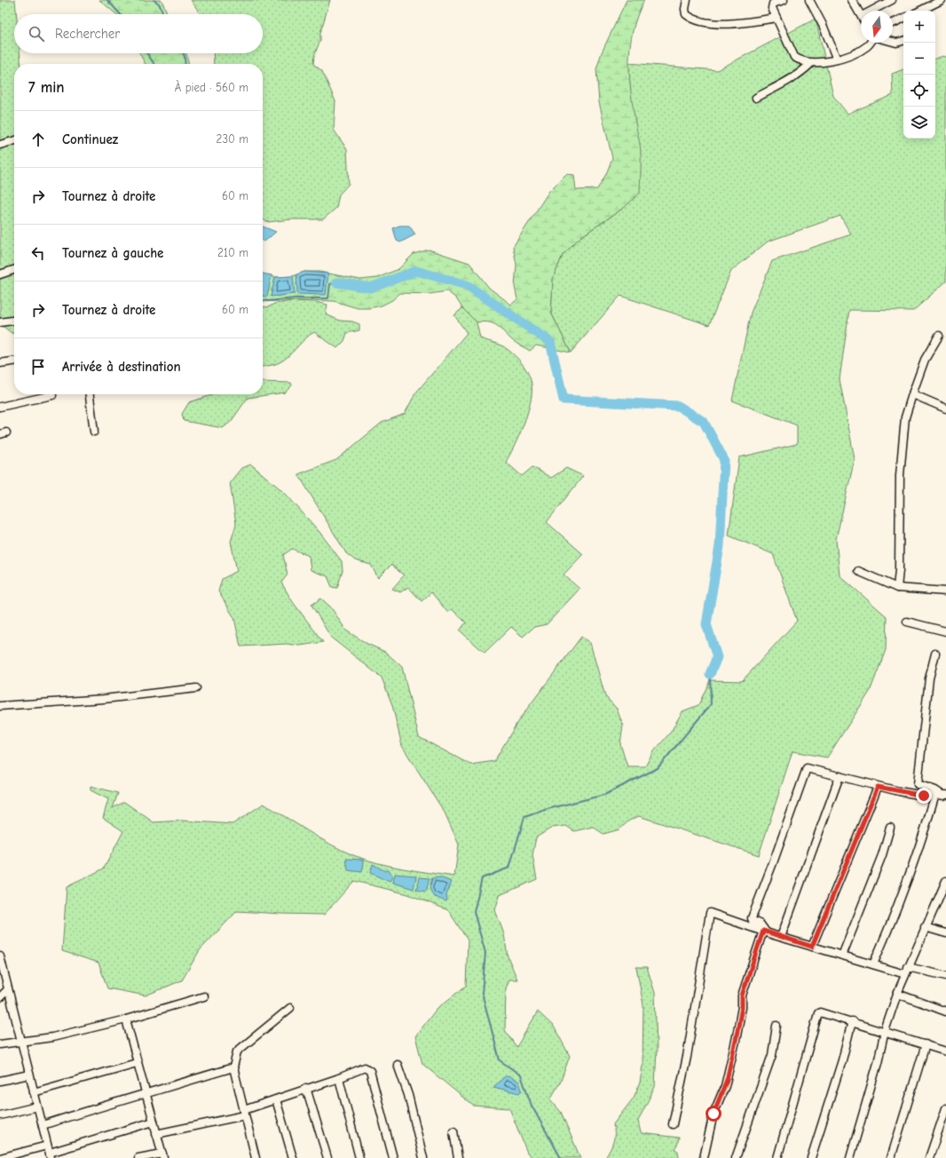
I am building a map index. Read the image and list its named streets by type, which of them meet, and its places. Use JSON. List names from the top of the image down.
{
  "north": "bottom",
  "page": {
    "map_buttons": ["+", "−"],
    "search": "Rechercher",
    "heading": ["7 min", "À pied · 560 m"],
    "list": [
      ["Continuez", "230 m"],
      ["Tournez à droite", "60 m"],
      ["Tournez à gauche", "210 m"],
      ["Tournez à droite", "60 m"],
      "Arrivée à destination"
    ]
  }
}
